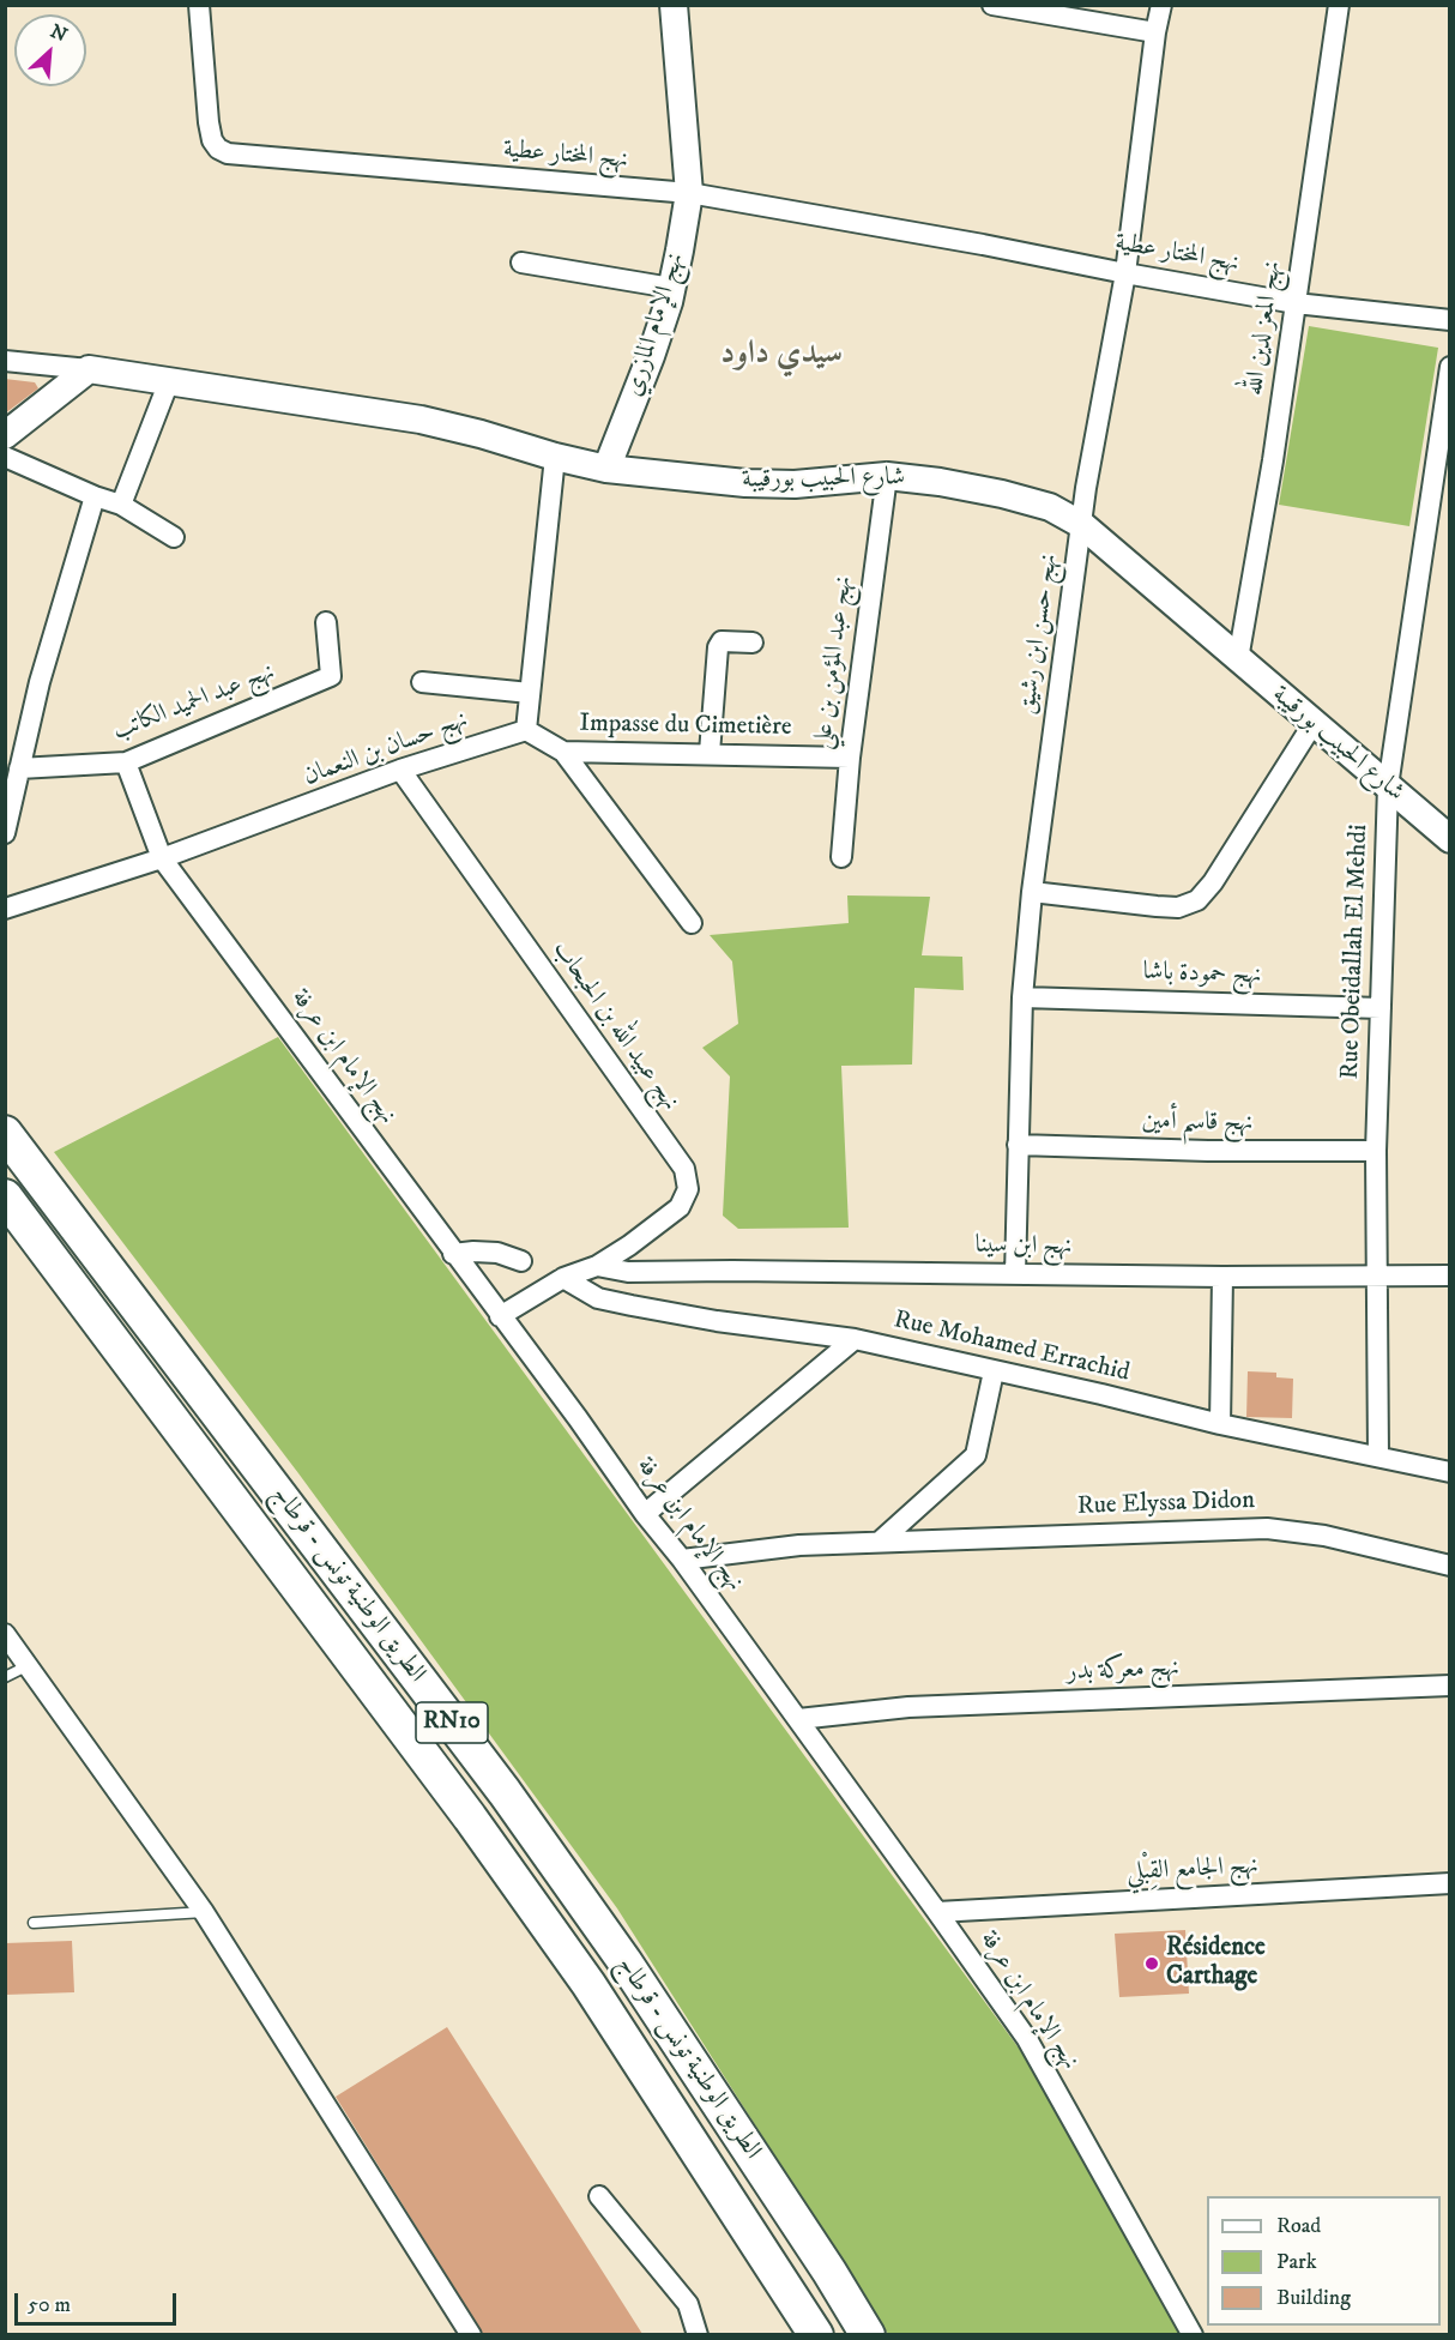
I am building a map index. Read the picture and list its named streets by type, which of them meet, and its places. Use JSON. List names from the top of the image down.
{
  "streets": {
    "highway": ["الطريق الوطنية تونس - قرطاج", "RN10"],
    "street": [
      "نهج المختار عطية",
      "نهج الإمام المازري",
      "نهج المعز لدين الله",
      "شارع الحبيب بورقيبة",
      "نهج حسن ابن رشيق",
      "نهج عبد المؤمن بن علي",
      "نهج عبد الحميد الكاتب",
      "Impasse du Cimetière",
      "نهج حسان بن النعمان",
      "Rue Obeidallah El Mehdi",
      "نهج حمودة باشا",
      "نهج عبيد الله بن الحبحاب",
      "نهج الإمام ابن عرفة",
      "نهج قاسم أمين",
      "نهج ابن سينا",
      "Rue Mohamed Errachid",
      "Rue Elyssa Didon",
      "نهج معركة بدر",
      "نهج الجامع القِبْلي"
    ]
  },
  "crossings": [
    ["نهج المختار عطية", "نهج الإمام المازري"],
    ["نهج المختار عطية", "نهج المعز لدين الله"],
    ["نهج المختار عطية", "نهج حسن ابن رشيق"],
    ["نهج الإمام المازري", "شارع الحبيب بورقيبة"],
    ["نهج المعز لدين الله", "شارع الحبيب بورقيبة"],
    ["شارع الحبيب بورقيبة", "نهج حسن ابن رشيق"],
    ["شارع الحبيب بورقيبة", "نهج عبد المؤمن بن علي"],
    ["شارع الحبيب بورقيبة", "Rue Obeidallah El Mehdi"],
    ["نهج حسن ابن رشيق", "نهج حمودة باشا"],
    ["نهج حسن ابن رشيق", "نهج قاسم أمين"],
    ["نهج حسن ابن رشيق", "نهج ابن سينا"],
    ["نهج عبد المؤمن بن علي", "Impasse du Cimetière"],
    ["نهج عبد الحميد الكاتب", "نهج الإمام ابن عرفة"],
    ["Impasse du Cimetière", "نهج حسان بن النعمان"],
    ["نهج حسان بن النعمان", "نهج عبيد الله بن الحبحاب"],
    ["نهج حسان بن النعمان", "نهج الإمام ابن عرفة"],
    ["Rue Obeidallah El Mehdi", "نهج حمودة باشا"],
    ["Rue Obeidallah El Mehdi", "نهج قاسم أمين"],
    ["Rue Obeidallah El Mehdi", "نهج ابن سينا"],
    ["Rue Obeidallah El Mehdi", "Rue Mohamed Errachid"],
    ["نهج عبيد الله بن الحبحاب", "نهج الإمام ابن عرفة"],
    ["نهج عبيد الله بن الحبحاب", "نهج ابن سينا"],
    ["نهج عبيد الله بن الحبحاب", "Rue Mohamed Errachid"],
    ["نهج الإمام ابن عرفة", "Rue Elyssa Didon"],
    ["نهج الإمام ابن عرفة", "نهج معركة بدر"],
    ["نهج الإمام ابن عرفة", "نهج الجامع القِبْلي"]
  ],
  "districts": ["سيدي داود"],
  "places": ["Résidence Carthage"],
  "legend": ["Road", "Park", "Building"],
  "scale_bar": "50 m",
  "north": "top right"
}
